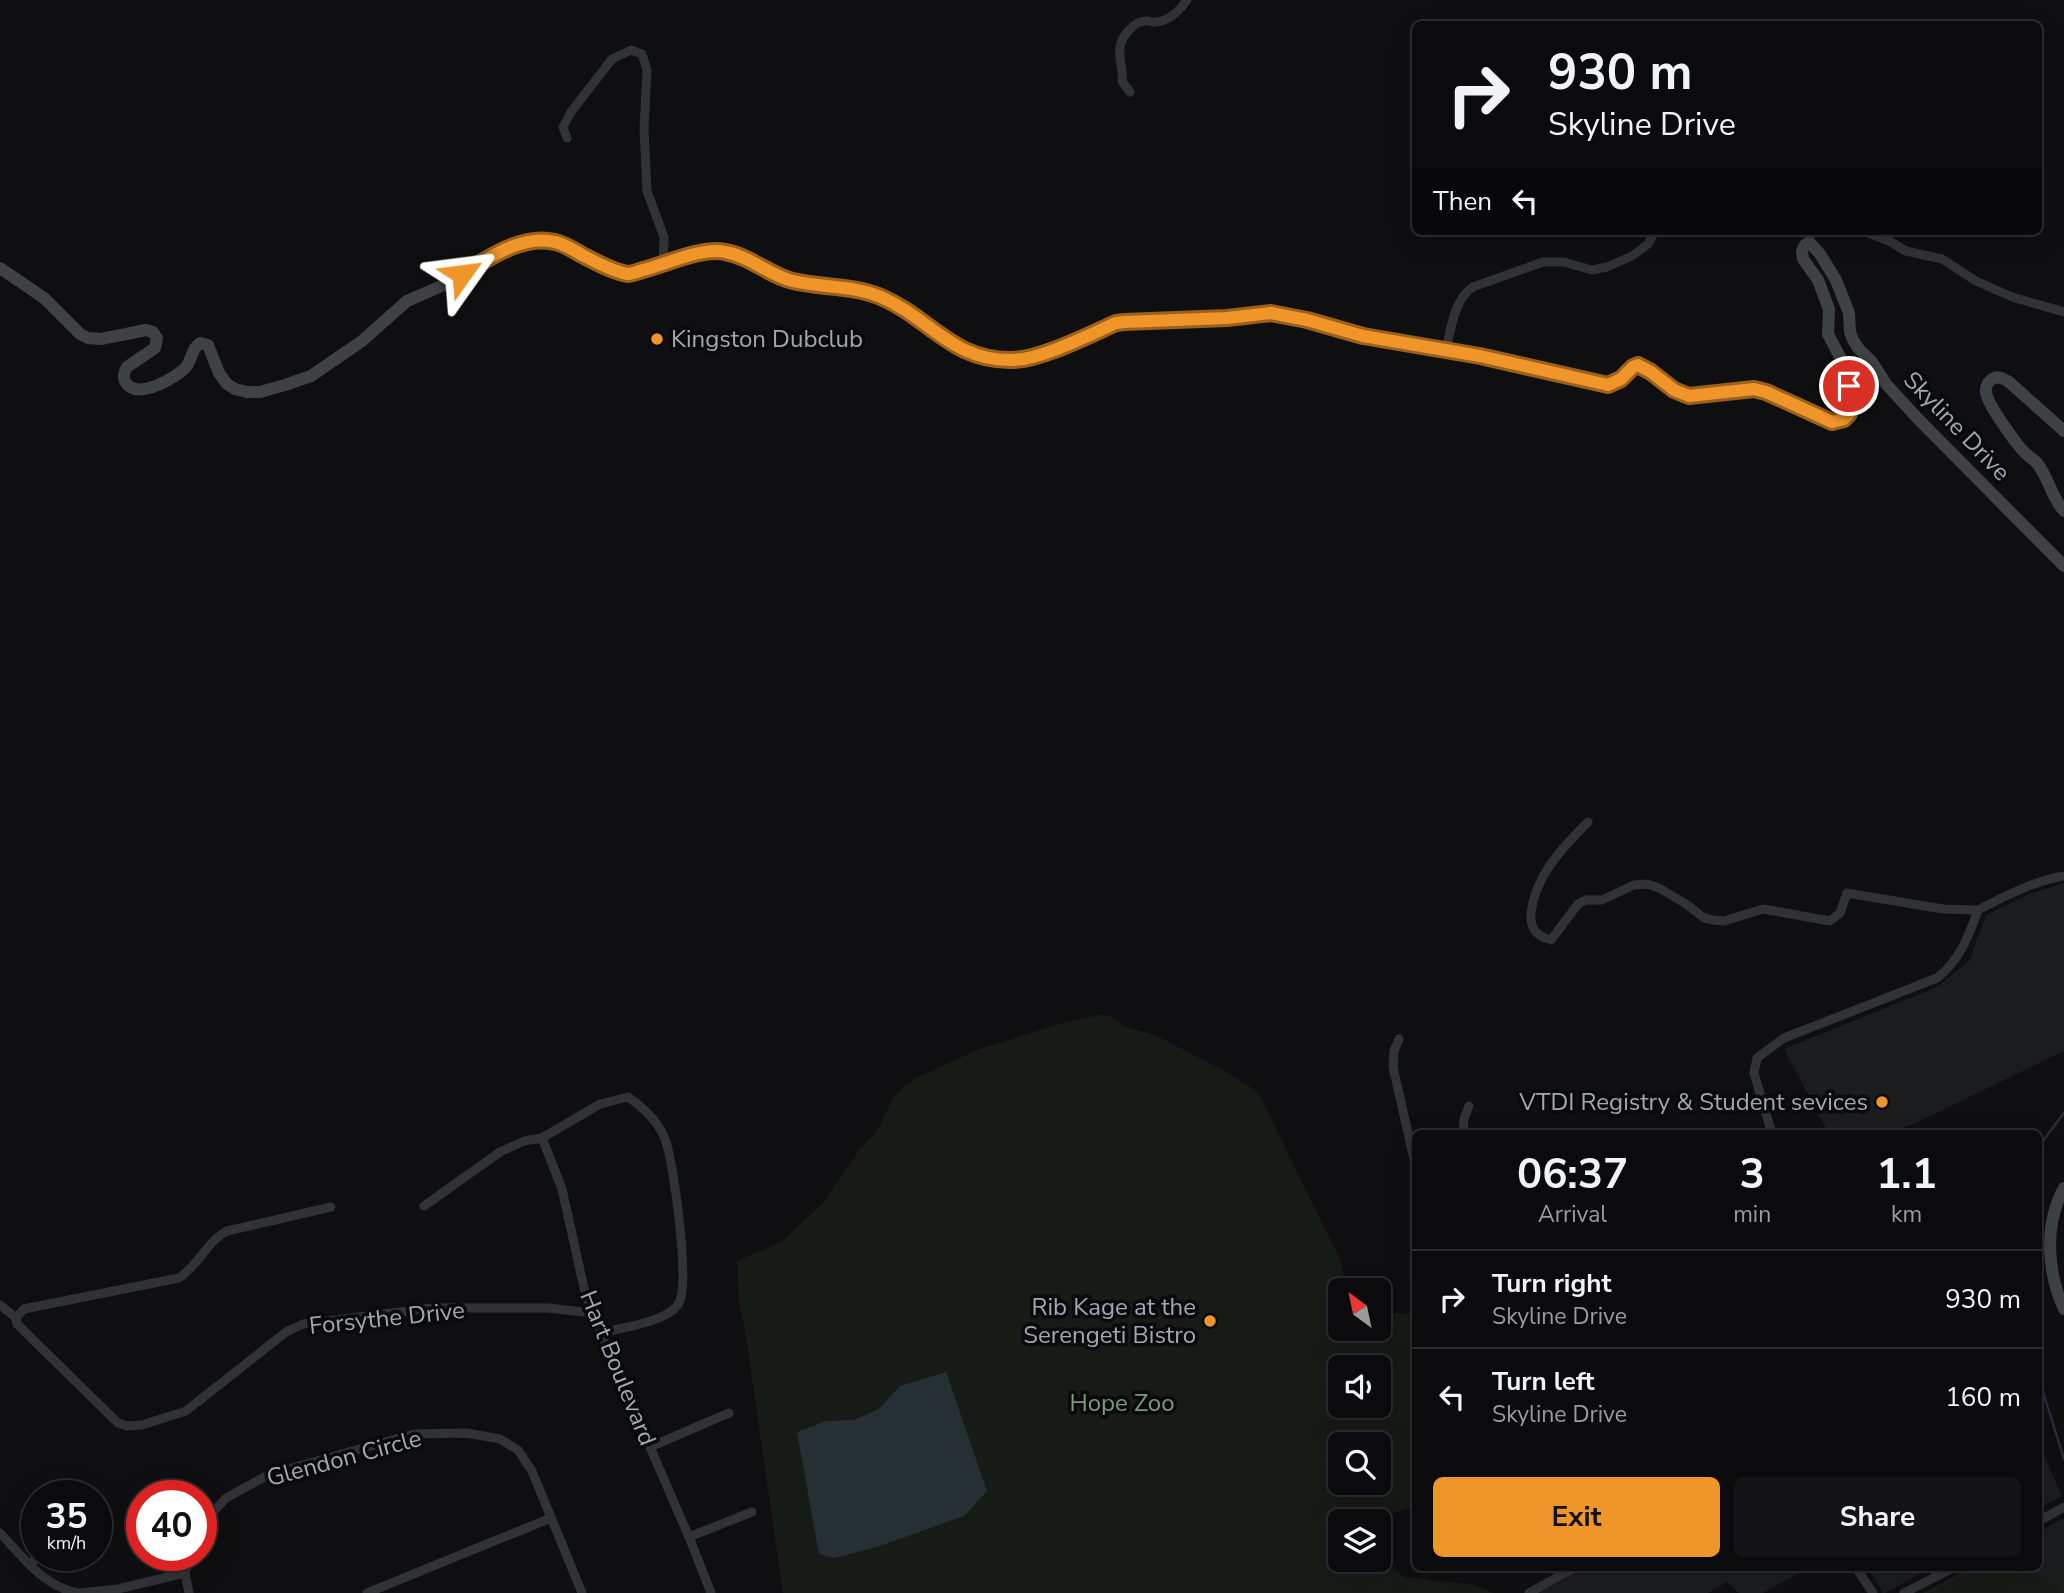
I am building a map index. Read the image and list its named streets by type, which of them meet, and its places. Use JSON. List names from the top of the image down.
{
  "streets": {
    "street": [
      "Skyline Drive",
      "Forsythe Drive",
      "Hart Boulevard",
      "Glendon Circle"
    ]
  },
  "crossings": [
    ["Forsythe Drive", "Hart Boulevard"]
  ],
  "parks": ["Hope Zoo"],
  "places": ["Kingston Dubclub", "VTDI Registry & Student sevices", "Rib Kage at the Serengeti Bistro"],
  "north": "top left",
  "page": {
    "turn": ["930 m", "Skyline Drive"],
    "then": "Then",
    "eta": [
      "06:37",
      "Arrival",
      "3",
      "min",
      "1.1",
      "km"
    ],
    "list": [
      {
        "name": "Turn right",
        "note": "Skyline Drive",
        "value": "930 m"
      },
      {
        "name": "Turn left",
        "note": "Skyline Drive",
        "value": "160 m"
      }
    ],
    "buttons": ["Exit", "Share"],
    "speed": "35 km/h",
    "limit": "40"
  }
}
